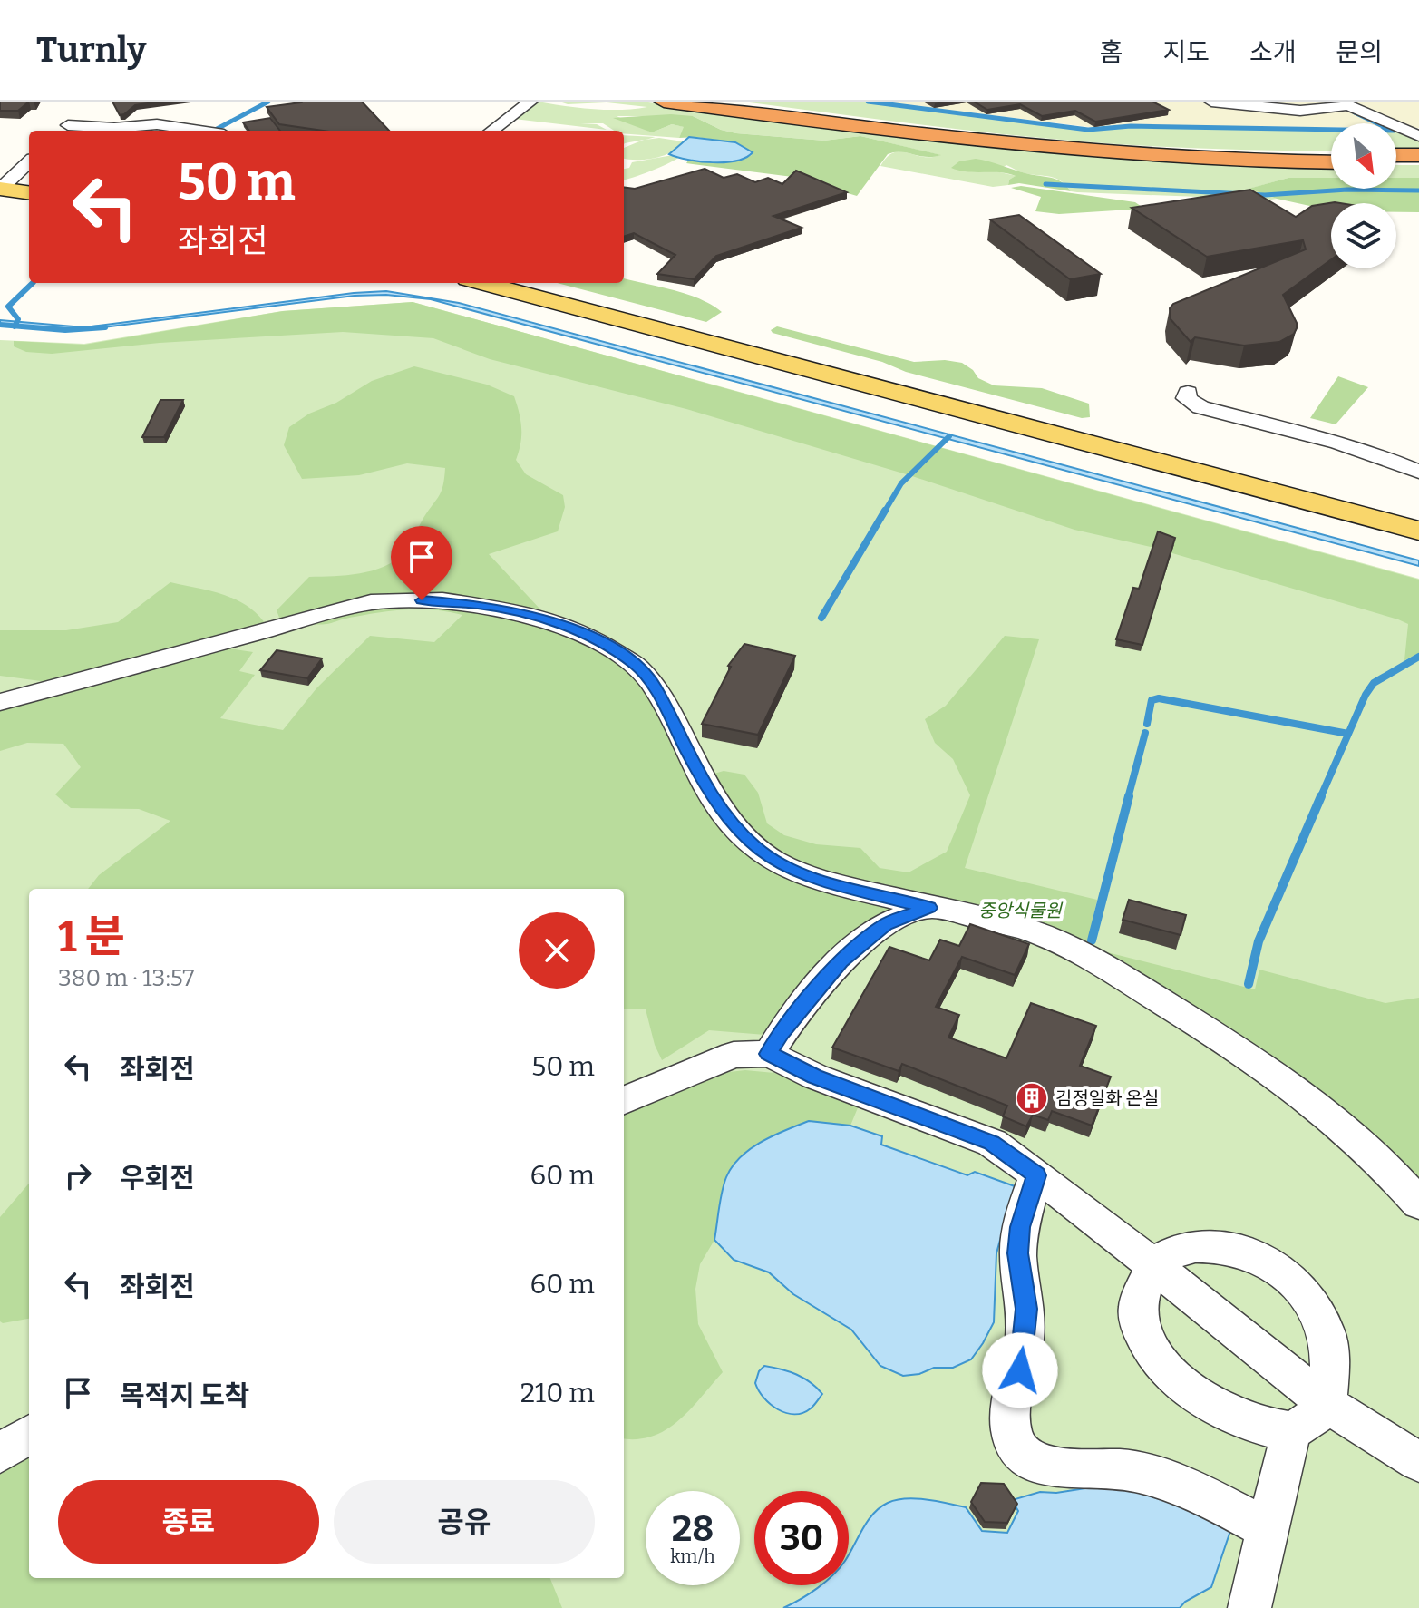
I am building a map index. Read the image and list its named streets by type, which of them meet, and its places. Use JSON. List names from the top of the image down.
{
  "parks": ["중앙식물원"],
  "places": {
    "building": ["김정일화 온실"]
  },
  "north": "bottom right",
  "page": {
    "header": "Turnly",
    "nav": [
      "홈",
      "지도",
      "소개",
      "문의"
    ],
    "turn": ["50 m", "좌회전"],
    "heading": ["1 분", "380 m · 13:57"],
    "list": [
      {
        "name": "좌회전",
        "value": "50 m"
      },
      {
        "name": "우회전",
        "value": "60 m"
      },
      {
        "name": "좌회전",
        "value": "60 m"
      },
      {
        "name": "목적지 도착",
        "value": "210 m"
      }
    ],
    "buttons": ["종료", "공유"],
    "speed": "28 km/h",
    "limit": "30"
  }
}
